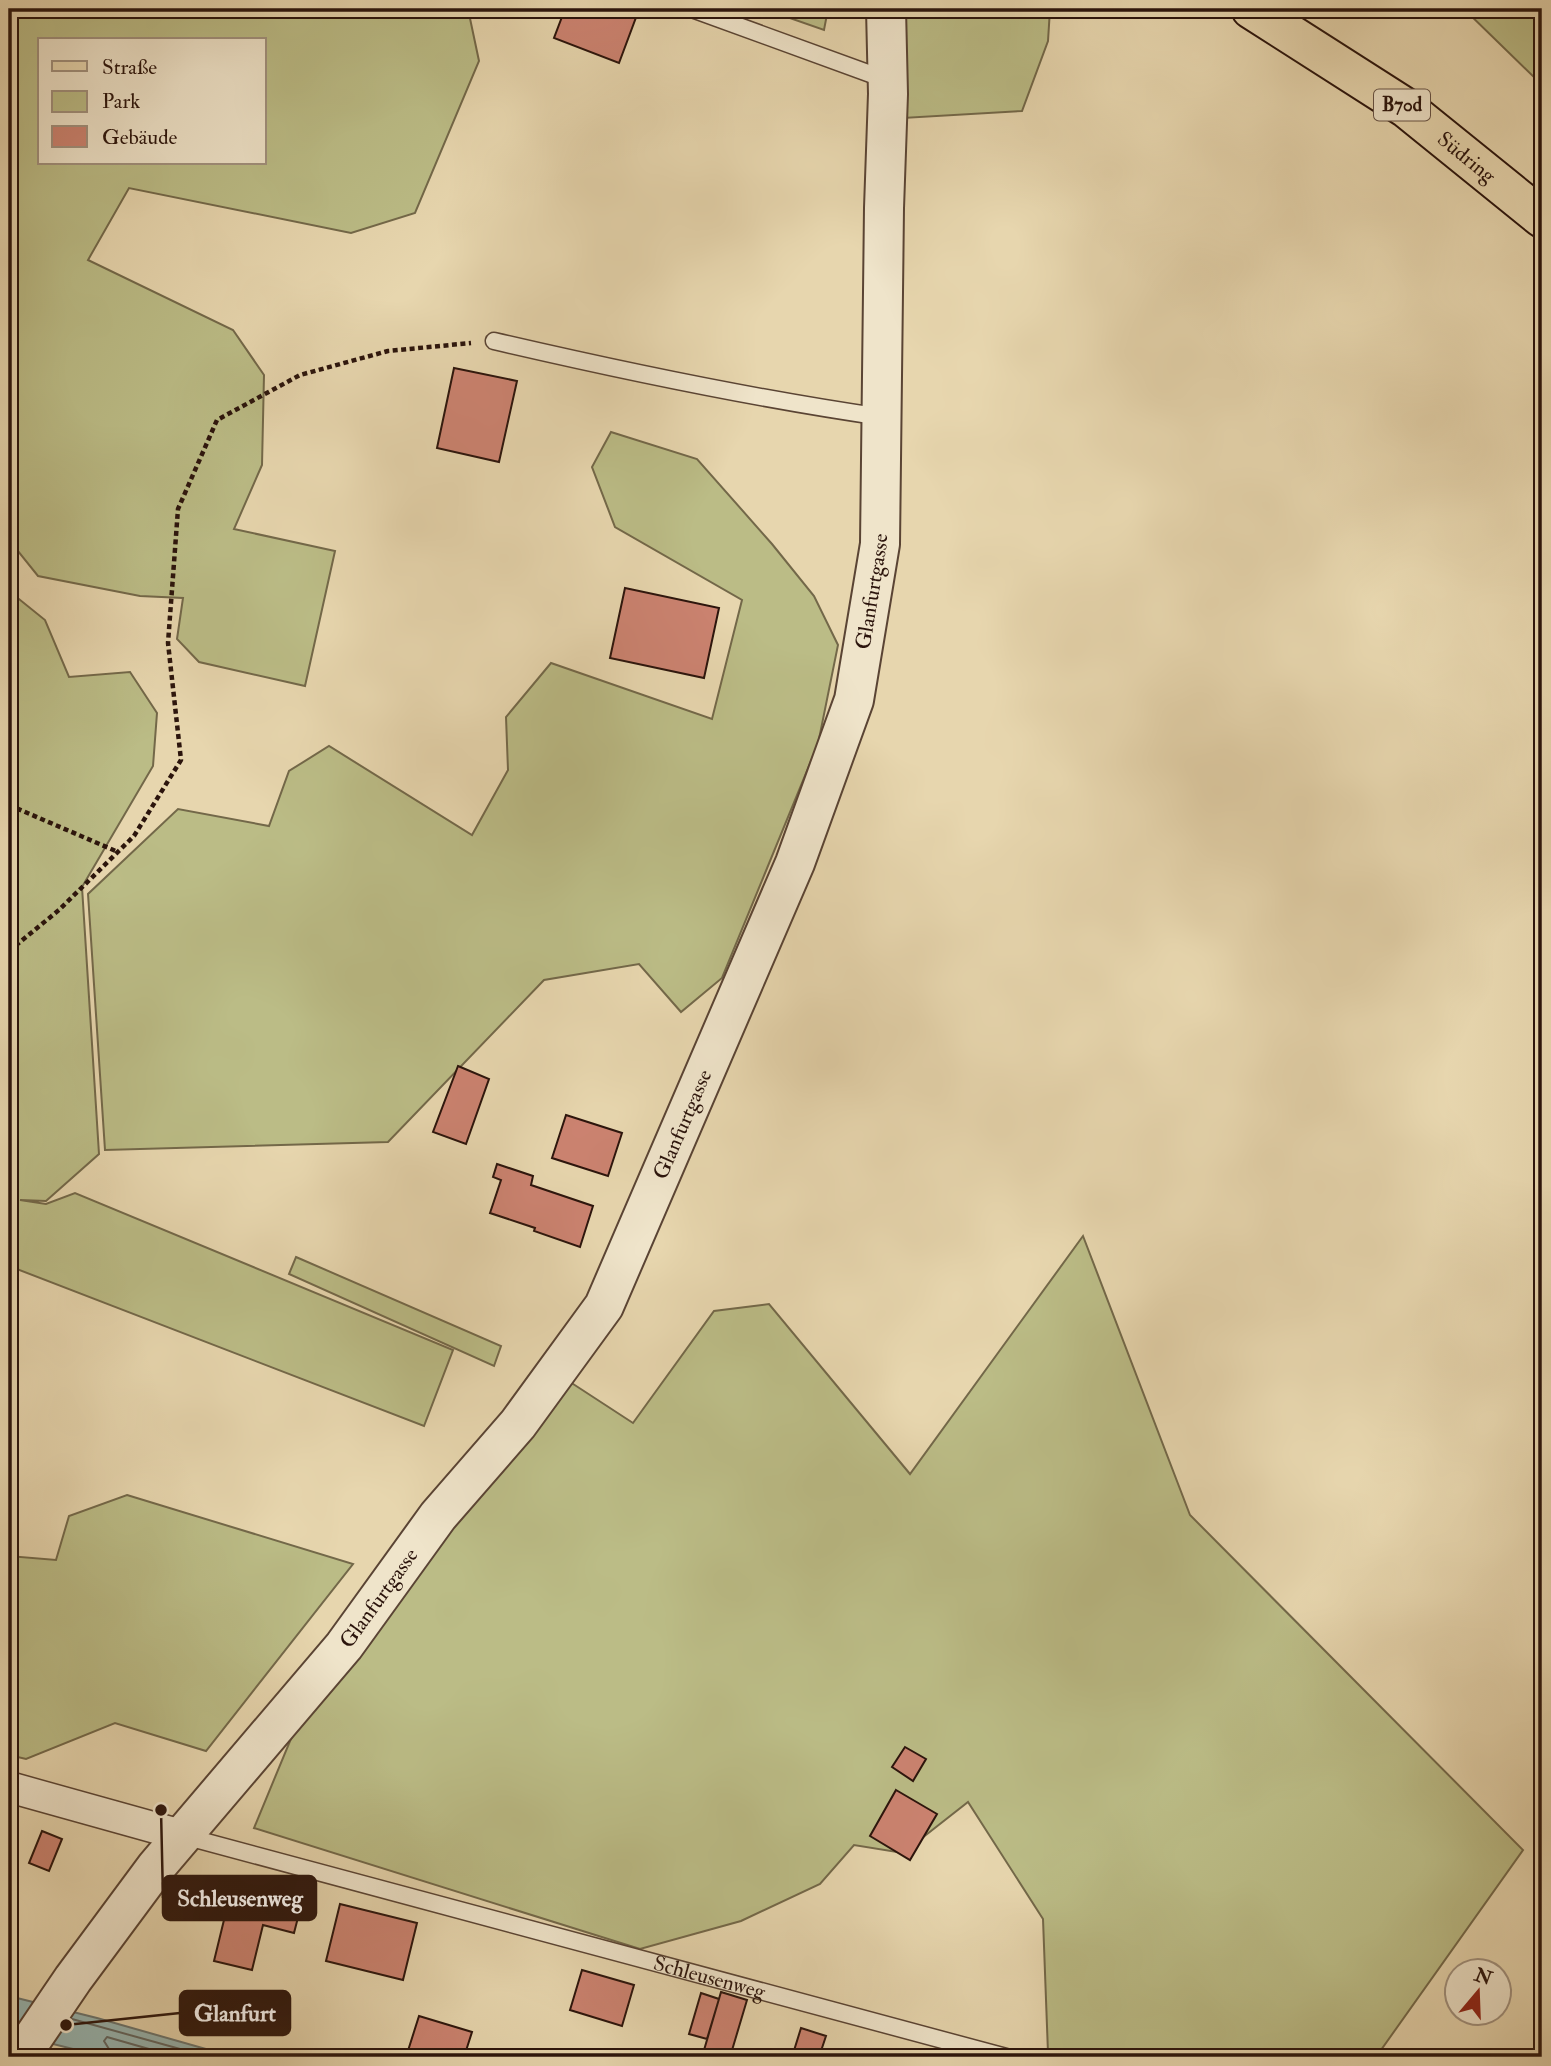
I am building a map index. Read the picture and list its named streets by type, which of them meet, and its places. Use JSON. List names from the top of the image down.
{
  "streets": {
    "main road": ["B70d", "Südring"],
    "street": ["Glanfurtgasse", "Schleusenweg"]
  },
  "crossings": [
    ["Glanfurtgasse", "Schleusenweg"]
  ],
  "places": ["Schleusenweg", "Glanfurt"],
  "legend": ["Straße", "Park", "Gebäude"],
  "north": "top"
}
